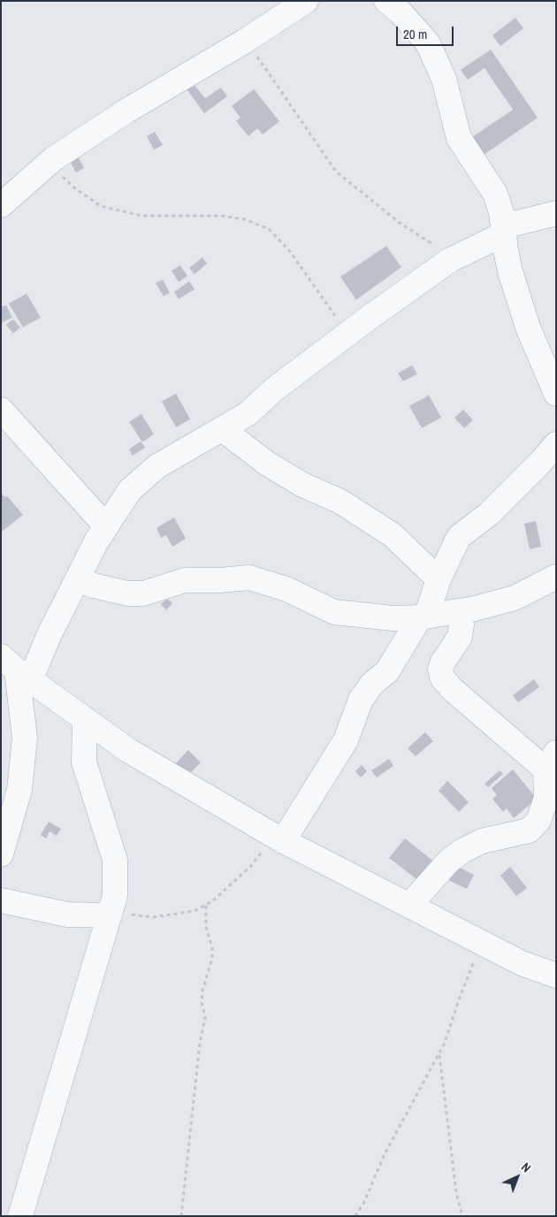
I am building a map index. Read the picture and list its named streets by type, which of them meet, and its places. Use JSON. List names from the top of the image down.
{
  "scale_bar": "20 m",
  "north": "top right"
}
